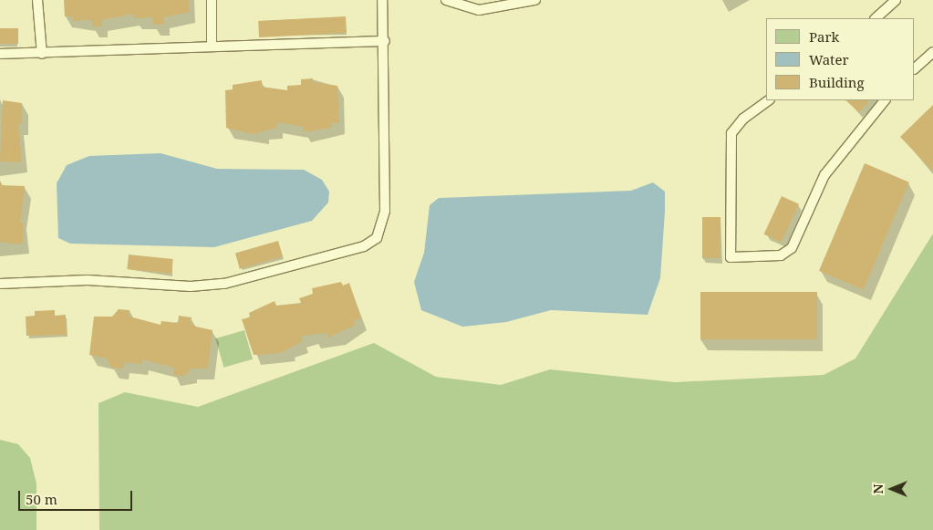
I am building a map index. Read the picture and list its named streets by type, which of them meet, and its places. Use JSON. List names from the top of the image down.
{
  "legend": ["Park", "Water", "Building"],
  "scale_bar": "50 m",
  "north": "left"
}
